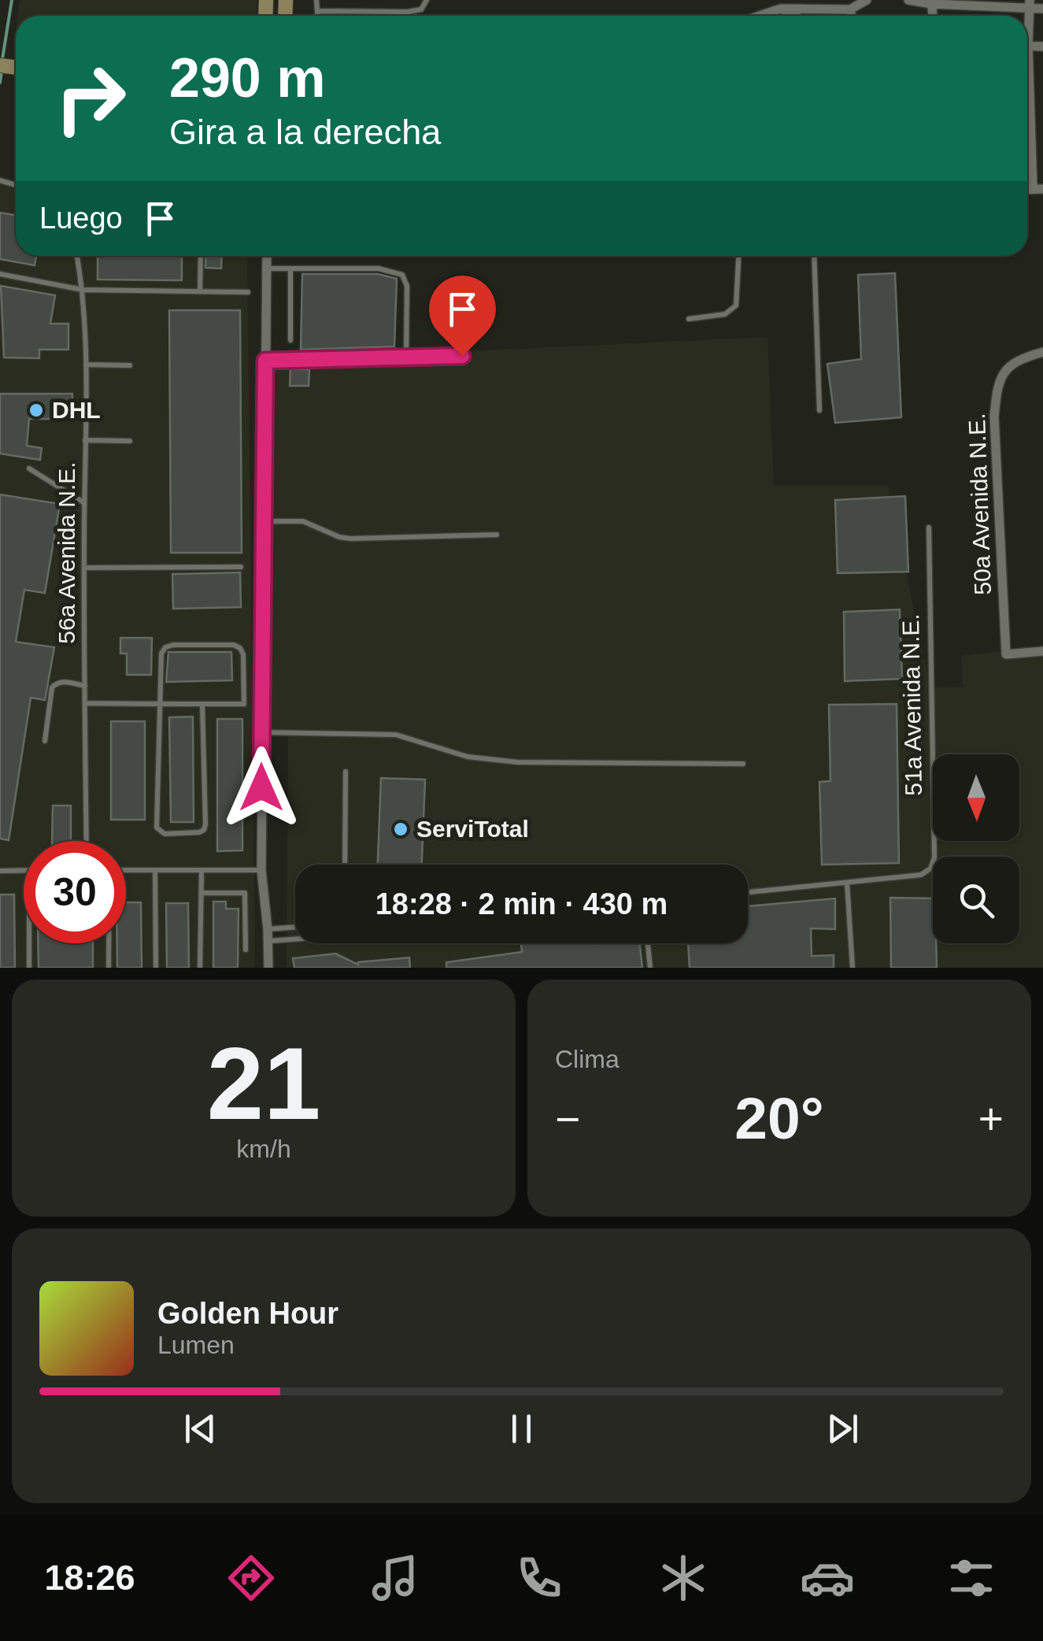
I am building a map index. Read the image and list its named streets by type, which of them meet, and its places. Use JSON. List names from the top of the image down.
{
  "streets": {
    "street": ["50a Avenida N.E."],
    "lane": ["56a Avenida N.E.", "51a Avenida N.E."]
  },
  "places": ["DHL", "ServiTotal"],
  "north": "bottom",
  "page": {
    "turn": ["290 m", "Gira a la derecha"],
    "then": "Luego",
    "limit": "30",
    "trip": "18:28 · 2 min · 430 m",
    "tile": [
      ["21", "km/h"],
      "Clima"
    ],
    "heat": ["−", "20°", "+"],
    "song": ["Golden Hour", "Lumen"],
    "tabs": "18:26"
  }
}
